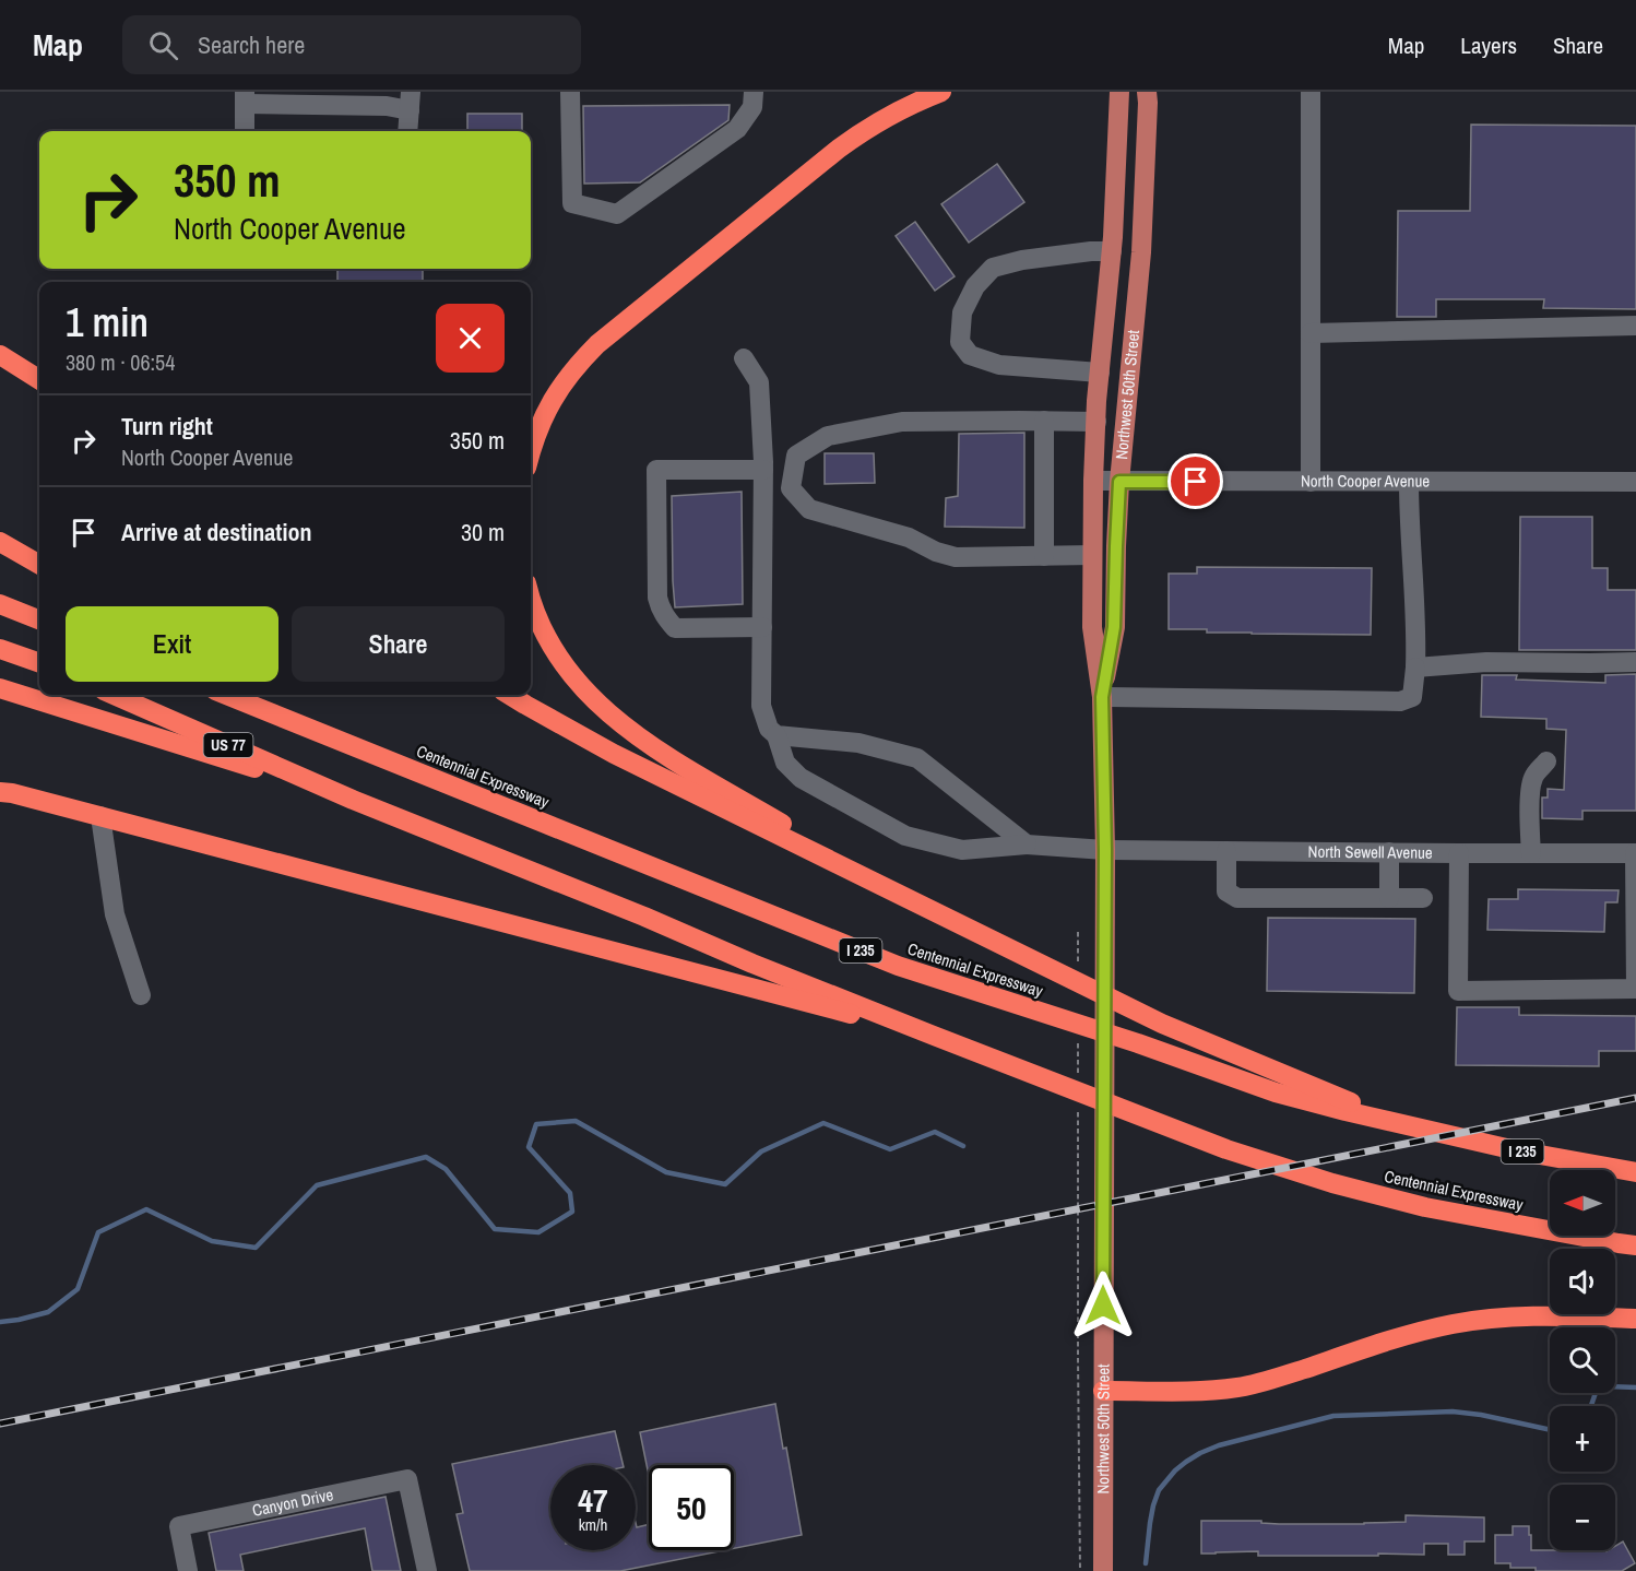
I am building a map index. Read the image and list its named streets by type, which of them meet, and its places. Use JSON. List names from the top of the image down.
{
  "streets": {
    "highway": ["US 77", "Centennial Expressway", "I 235"],
    "main road": ["Northwest 50th Street"],
    "street": ["North Cooper Avenue", "North Sewell Avenue", "Canyon Drive"]
  },
  "crossings": [
    ["Northwest 50th Street", "North Cooper Avenue"],
    ["Northwest 50th Street", "North Sewell Avenue"],
    ["US 77", "Centennial Expressway"]
  ],
  "north": "left",
  "page": {
    "header": "Map",
    "search": "Search here",
    "nav": ["Map", "Layers", "Share"],
    "turn": ["350 m", "North Cooper Avenue"],
    "heading": ["1 min", "380 m · 06:54"],
    "list": [
      {
        "name": "Turn right",
        "note": "North Cooper Avenue",
        "value": "350 m"
      },
      {
        "name": "Arrive at destination",
        "value": "30 m"
      }
    ],
    "buttons": ["Exit", "Share"],
    "map_buttons": ["+", "−"],
    "speed": "47 km/h",
    "limit": "50"
  }
}
